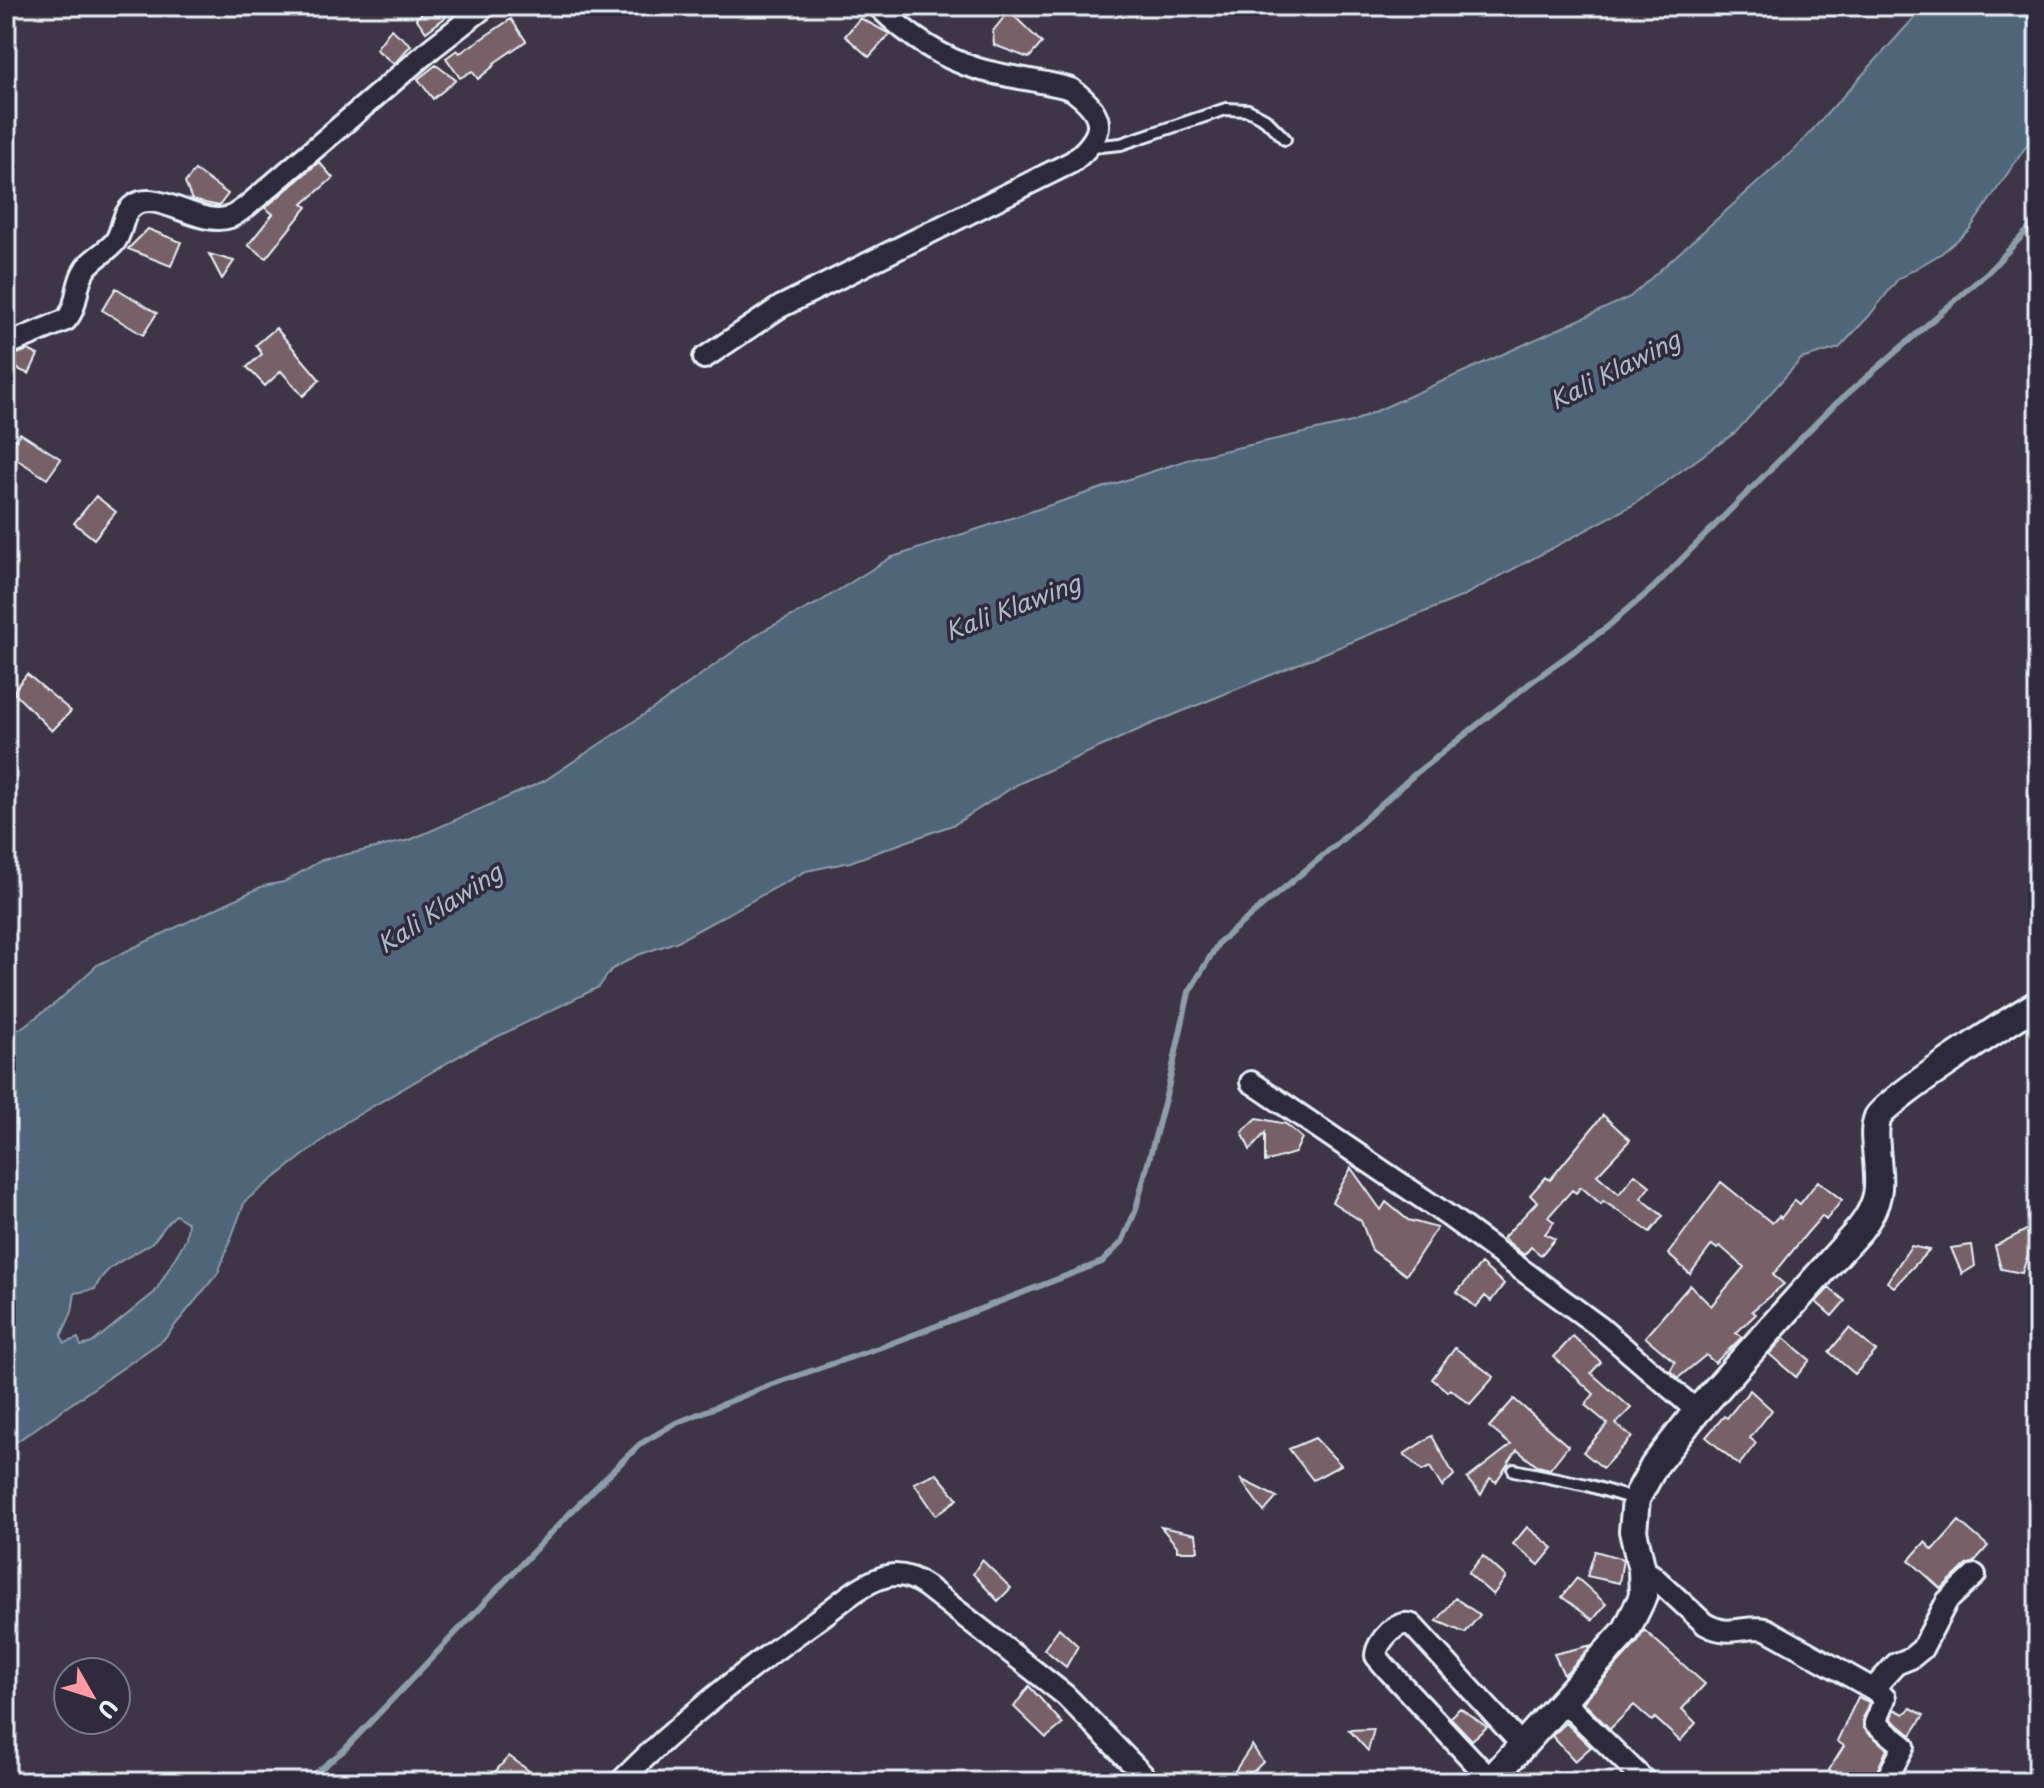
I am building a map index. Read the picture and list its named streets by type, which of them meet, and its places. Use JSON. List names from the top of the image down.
{
  "water": ["Kali Klawing"],
  "north": "bottom right"
}
